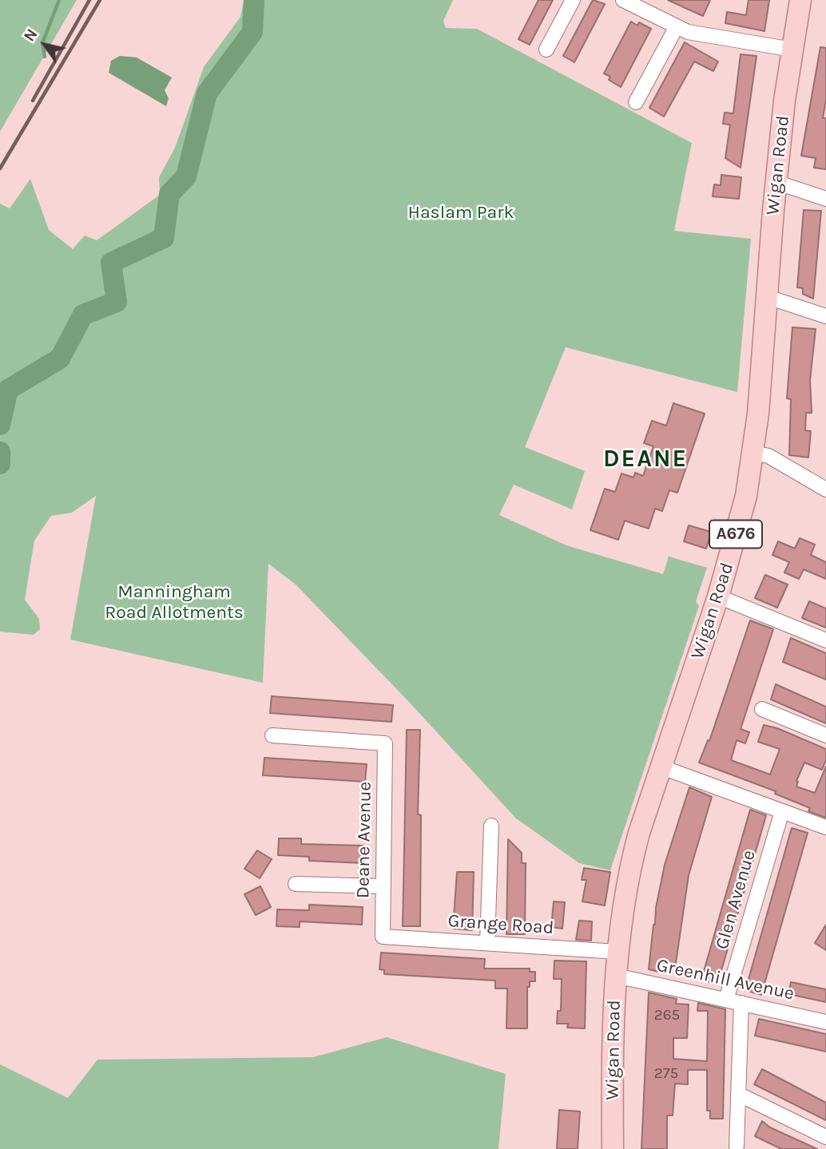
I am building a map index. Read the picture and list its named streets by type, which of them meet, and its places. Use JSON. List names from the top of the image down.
{
  "streets": {
    "main road": ["Wigan Road", "A676"],
    "street": [
      "Deane Avenue",
      "Glen Avenue",
      "Grange Road",
      "Greenhill Avenue"
    ]
  },
  "crossings": [
    ["Wigan Road", "Grange Road"],
    ["Wigan Road", "Greenhill Avenue"],
    ["Deane Avenue", "Grange Road"],
    ["Glen Avenue", "Greenhill Avenue"]
  ],
  "districts": ["DEANE"],
  "parks": ["Haslam Park", "Manningham Road Allotments"],
  "house_numbers": ["265", "275"],
  "north": "top left"
}
